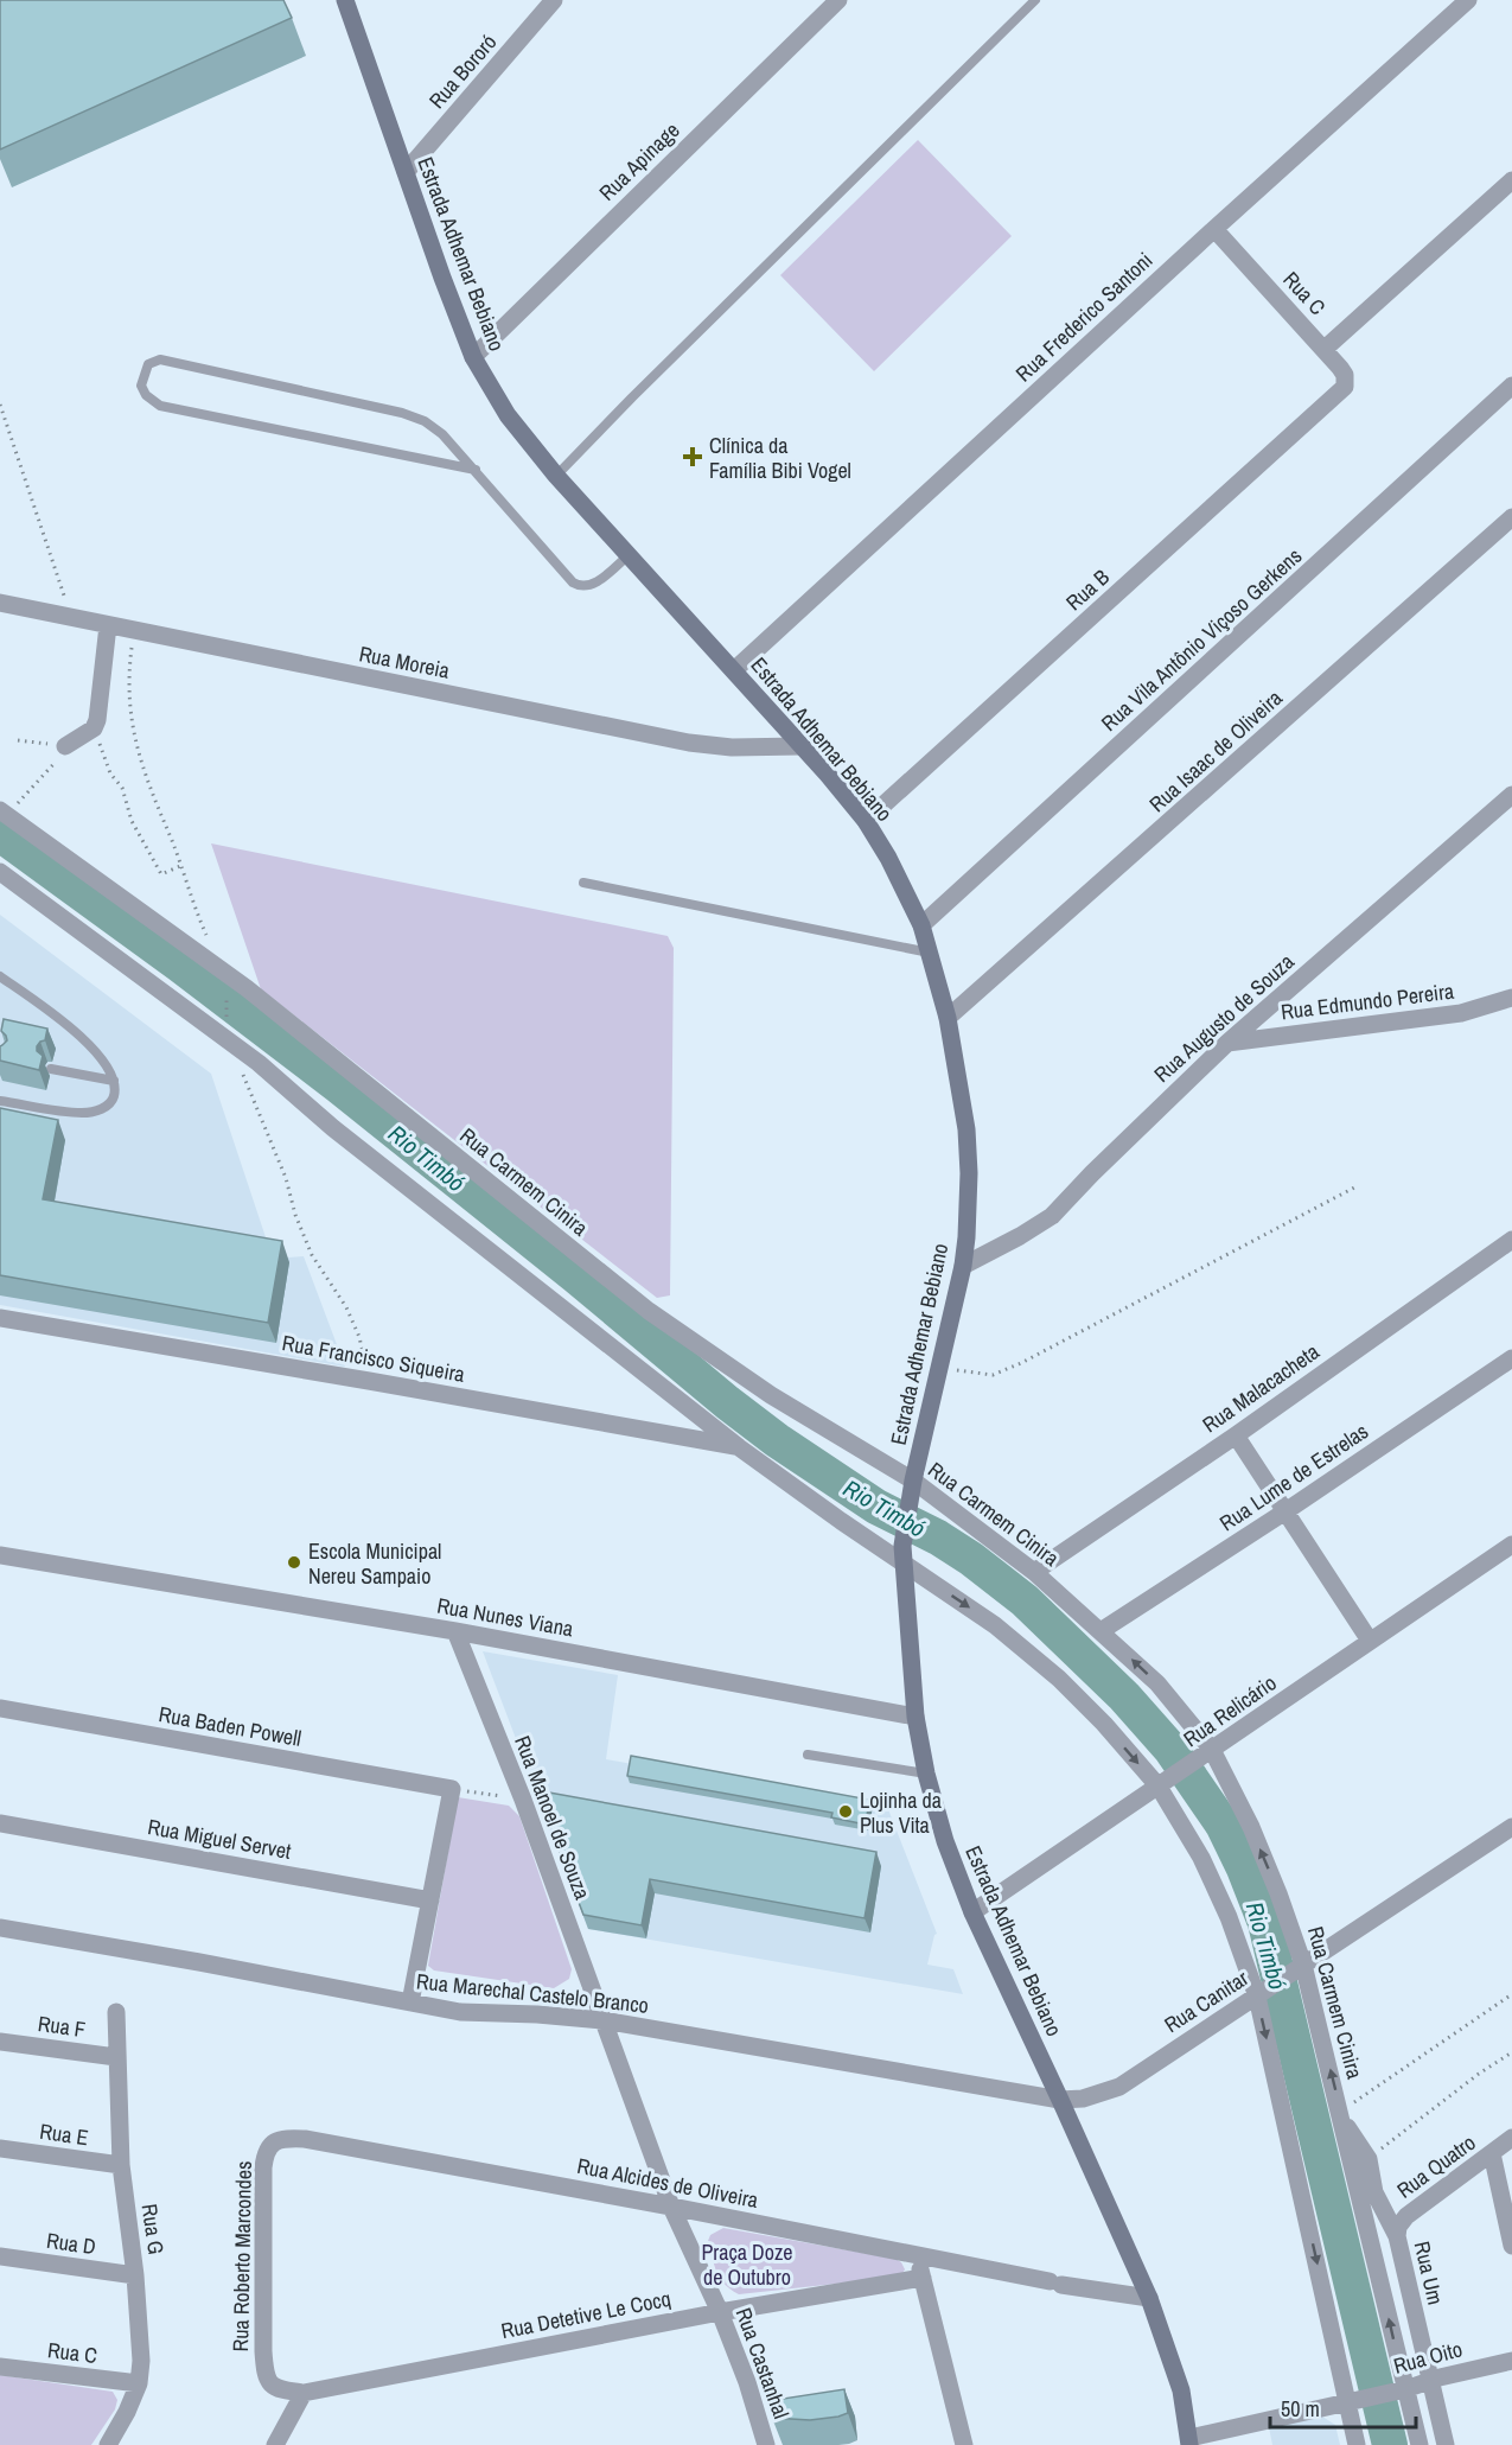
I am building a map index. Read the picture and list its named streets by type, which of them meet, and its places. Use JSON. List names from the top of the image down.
{
  "streets": {
    "main road": ["Estrada Adhemar Bebiano"],
    "street": [
      "Rua Bororó",
      "Rua Apinage",
      "Rua C",
      "Rua Frederico Santoni",
      "Rua B",
      "Rua Vila Antônio Viçoso Gerkens",
      "Rua Moreia",
      "Rua Isaac de Oliveira",
      "Rua Edmundo Pereira",
      "Rua Augusto de Souza",
      "Rua Carmem Cinira",
      "Rua Francisco Siqueira",
      "Rua Malacacheta",
      "Rua Lume de Estrelas",
      "Rua Nunes Viana",
      "Rua Relicário",
      "Rua Baden Powell",
      "Rua Manoel de Souza",
      "Rua Miguel Servet",
      "Rua Marechal Castelo Branco",
      "Rua Canitar",
      "Rua F",
      "Rua E",
      "Rua Quatro",
      "Rua Alcides de Oliveira",
      "Rua G",
      "Rua D",
      "Rua Roberto Marcondes",
      "Rua Um",
      "Rua Detetive Le Cocq",
      "Rua Oito",
      "Rua Castanhal"
    ]
  },
  "crossings": [
    ["Rua Bororó", "Estrada Adhemar Bebiano"],
    ["Rua Apinage", "Estrada Adhemar Bebiano"],
    ["Estrada Adhemar Bebiano", "Rua Frederico Santoni"],
    ["Estrada Adhemar Bebiano", "Rua B"],
    ["Estrada Adhemar Bebiano", "Rua Vila Antônio Viçoso Gerkens"],
    ["Estrada Adhemar Bebiano", "Rua Moreia"],
    ["Estrada Adhemar Bebiano", "Rua Isaac de Oliveira"],
    ["Estrada Adhemar Bebiano", "Rua Augusto de Souza"],
    ["Estrada Adhemar Bebiano", "Rua Carmem Cinira"],
    ["Estrada Adhemar Bebiano", "Rua Nunes Viana"],
    ["Estrada Adhemar Bebiano", "Rua Relicário"],
    ["Estrada Adhemar Bebiano", "Rua Marechal Castelo Branco"],
    ["Estrada Adhemar Bebiano", "Rua Canitar"],
    ["Estrada Adhemar Bebiano", "Rua Alcides de Oliveira"],
    ["Estrada Adhemar Bebiano", "Rua Oito"],
    ["Rua C", "Rua Frederico Santoni"],
    ["Rua C", "Rua B"],
    ["Rua C", "Rua G"],
    ["Rua Edmundo Pereira", "Rua Augusto de Souza"],
    ["Rua Carmem Cinira", "Rua Malacacheta"],
    ["Rua Carmem Cinira", "Rua Lume de Estrelas"],
    ["Rua Carmem Cinira", "Rua Relicário"],
    ["Rua Carmem Cinira", "Rua Canitar"],
    ["Rua Carmem Cinira", "Rua Um"],
    ["Rua Carmem Cinira", "Rua Oito"],
    ["Rua Nunes Viana", "Rua Manoel de Souza"],
    ["Rua Manoel de Souza", "Rua Marechal Castelo Branco"],
    ["Rua Manoel de Souza", "Rua Castanhal"],
    ["Rua Marechal Castelo Branco", "Rua Canitar"],
    ["Rua Marechal Castelo Branco", "Rua Castanhal"],
    ["Rua F", "Rua G"],
    ["Rua E", "Rua G"],
    ["Rua Quatro", "Rua Um"],
    ["Rua Alcides de Oliveira", "Rua Roberto Marcondes"],
    ["Rua Alcides de Oliveira", "Rua Castanhal"],
    ["Rua G", "Rua D"],
    ["Rua Roberto Marcondes", "Rua Detetive Le Cocq"],
    ["Rua Um", "Rua Oito"],
    ["Rua Detetive Le Cocq", "Rua Castanhal"]
  ],
  "water": ["Rio Timbó"],
  "parks": ["Praça Doze de Outubro"],
  "places": {
    "health": ["Clínica da Família Bibi Vogel"],
    "other": ["Escola Municipal Nereu Sampaio", "Lojinha da Plus Vita"]
  },
  "scale_bar": "50 m"
}
